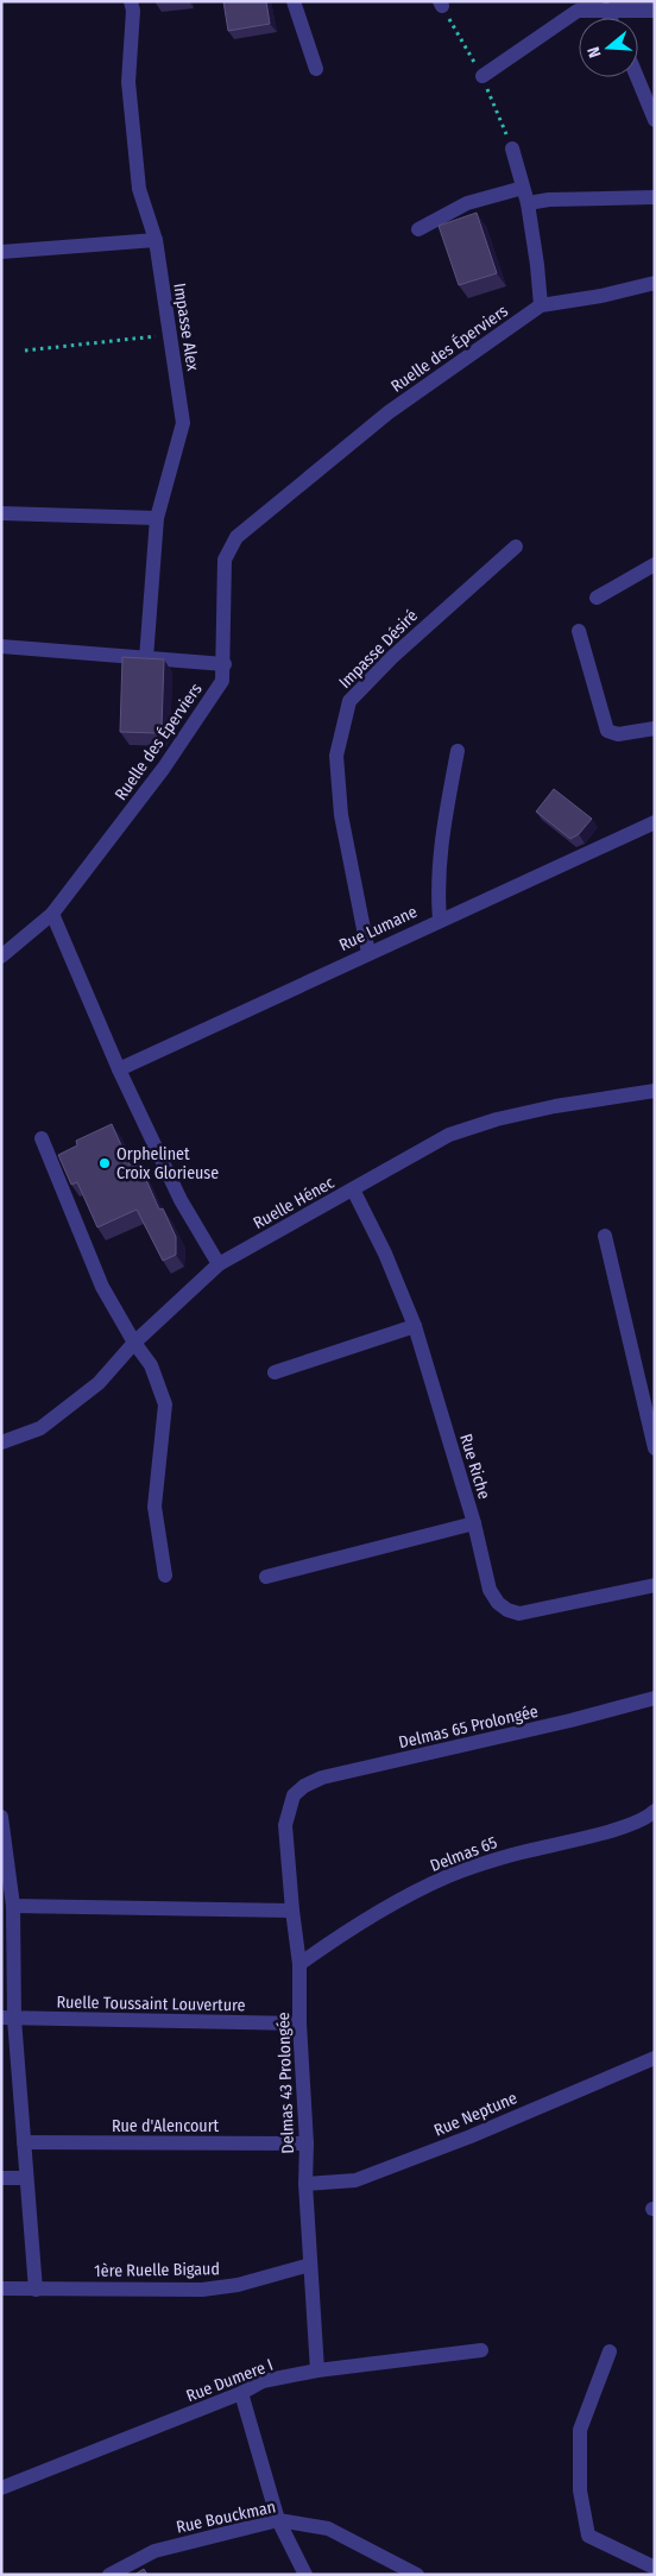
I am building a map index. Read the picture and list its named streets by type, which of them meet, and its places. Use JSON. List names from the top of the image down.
{
  "streets": {
    "street": [
      "Impasse Alex",
      "Ruelle des Éperviers",
      "Impasse Désiré",
      "Rue Lumane",
      "Ruelle Hénec",
      "Rue Riche",
      "Delmas 65 Prolongée",
      "Delmas 65",
      "Ruelle Toussaint Louverture",
      "Delmas 43 Prolongée",
      "Rue Neptune",
      "Rue d'Alencourt",
      "1ère Ruelle Bigaud",
      "Rue Dumere I",
      "Rue Bouckman"
    ]
  },
  "crossings": [
    ["Impasse Désiré", "Rue Lumane"],
    ["Ruelle Hénec", "Rue Riche"],
    ["Delmas 65 Prolongée", "Delmas 43 Prolongée"],
    ["Delmas 65", "Delmas 43 Prolongée"],
    ["Ruelle Toussaint Louverture", "Delmas 43 Prolongée"],
    ["Delmas 43 Prolongée", "Rue Neptune"],
    ["Delmas 43 Prolongée", "Rue d'Alencourt"],
    ["Delmas 43 Prolongée", "1ère Ruelle Bigaud"],
    ["Delmas 43 Prolongée", "Rue Dumere I"]
  ],
  "places": ["Orphelinet Croix Glorieuse"],
  "north": "left"
}
